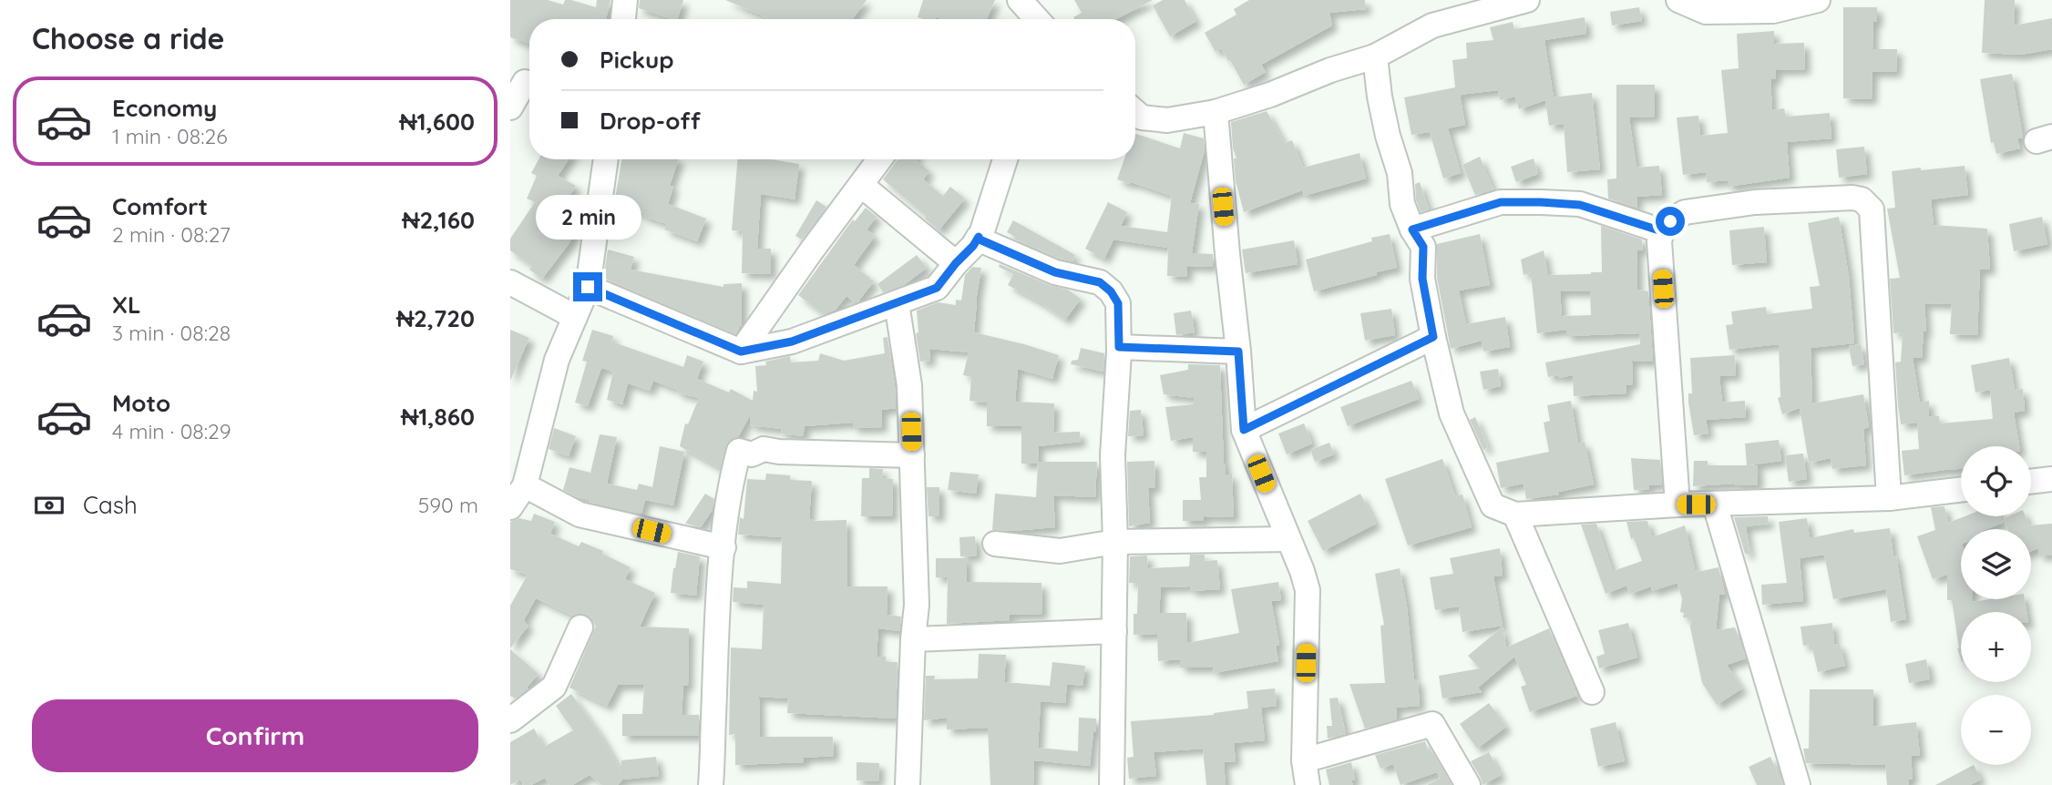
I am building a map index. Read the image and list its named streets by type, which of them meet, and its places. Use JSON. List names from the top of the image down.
{
  "page": {
    "heading": "Choose a ride",
    "banner": ["Pickup", "Drop-off"],
    "list": [
      {
        "name": "Economy",
        "note": "1 min · 08:26",
        "value": "₦1,600"
      },
      {
        "name": "Comfort",
        "note": "2 min · 08:27",
        "value": "₦2,160"
      },
      {
        "name": "XL",
        "note": "3 min · 08:28",
        "value": "₦2,720"
      },
      {
        "name": "Moto",
        "note": "4 min · 08:29",
        "value": "₦1,860"
      }
    ],
    "bubble": "2 min",
    "map_buttons": ["+", "−"],
    "pay": ["Cash", "590 m"],
    "buttons": "Confirm"
  }
}
